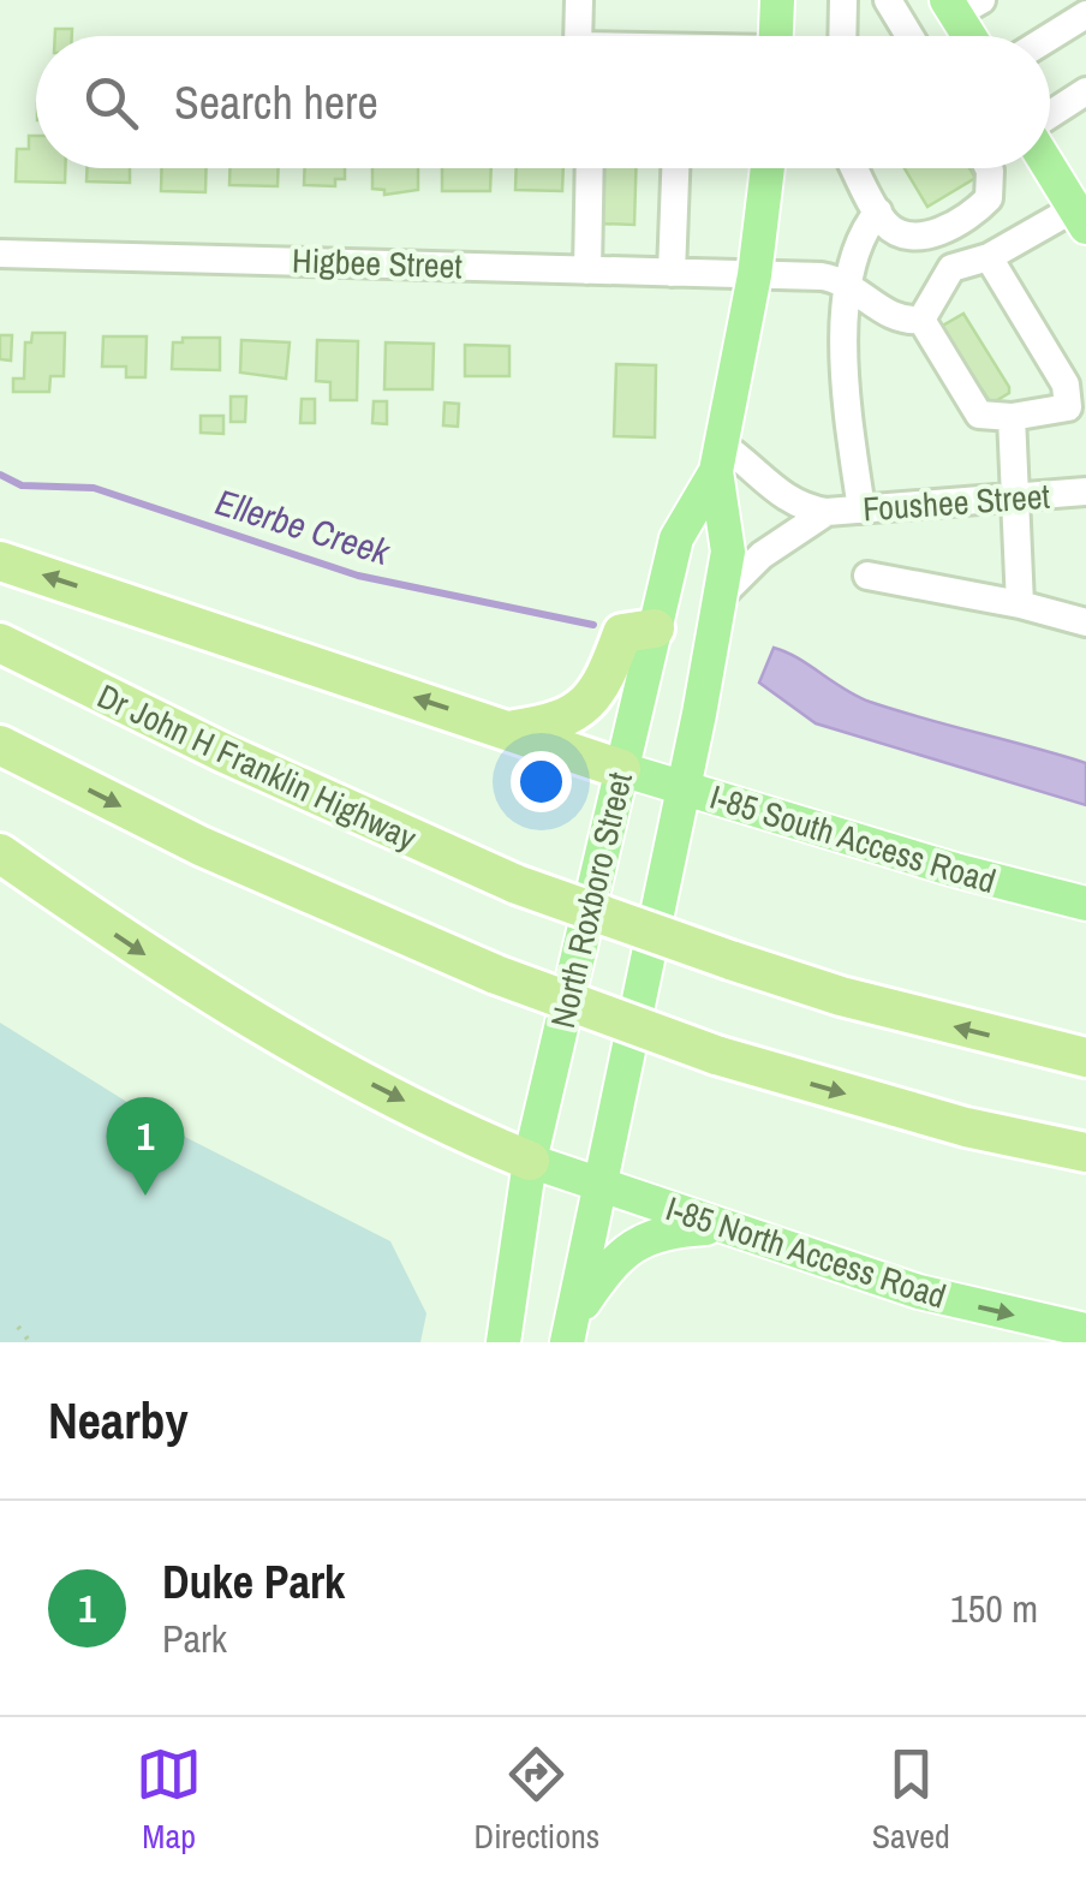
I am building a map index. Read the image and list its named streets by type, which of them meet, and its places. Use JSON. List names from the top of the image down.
{
  "streets": {
    "highway": ["Dr John H Franklin Highway"],
    "main road": ["I-85 South Access Road", "North Roxboro Street", "I-85 North Access Road"],
    "street": ["Higbee Street", "Foushee Street"]
  },
  "crossings": [
    ["Higbee Street", "North Roxboro Street"],
    ["Foushee Street", "North Roxboro Street"],
    ["I-85 South Access Road", "North Roxboro Street"],
    ["North Roxboro Street", "I-85 North Access Road"]
  ],
  "one_way": ["I-85 North Access Road"],
  "water": ["Ellerbe Creek"],
  "page": {
    "search": "Search here",
    "pins": "1",
    "heading": "Nearby",
    "list": [
      {
        "mark": "1",
        "name": "Duke Park",
        "note": "Park",
        "value": "150 m"
      }
    ],
    "nav": ["Map", "Directions", "Saved"]
  }
}
